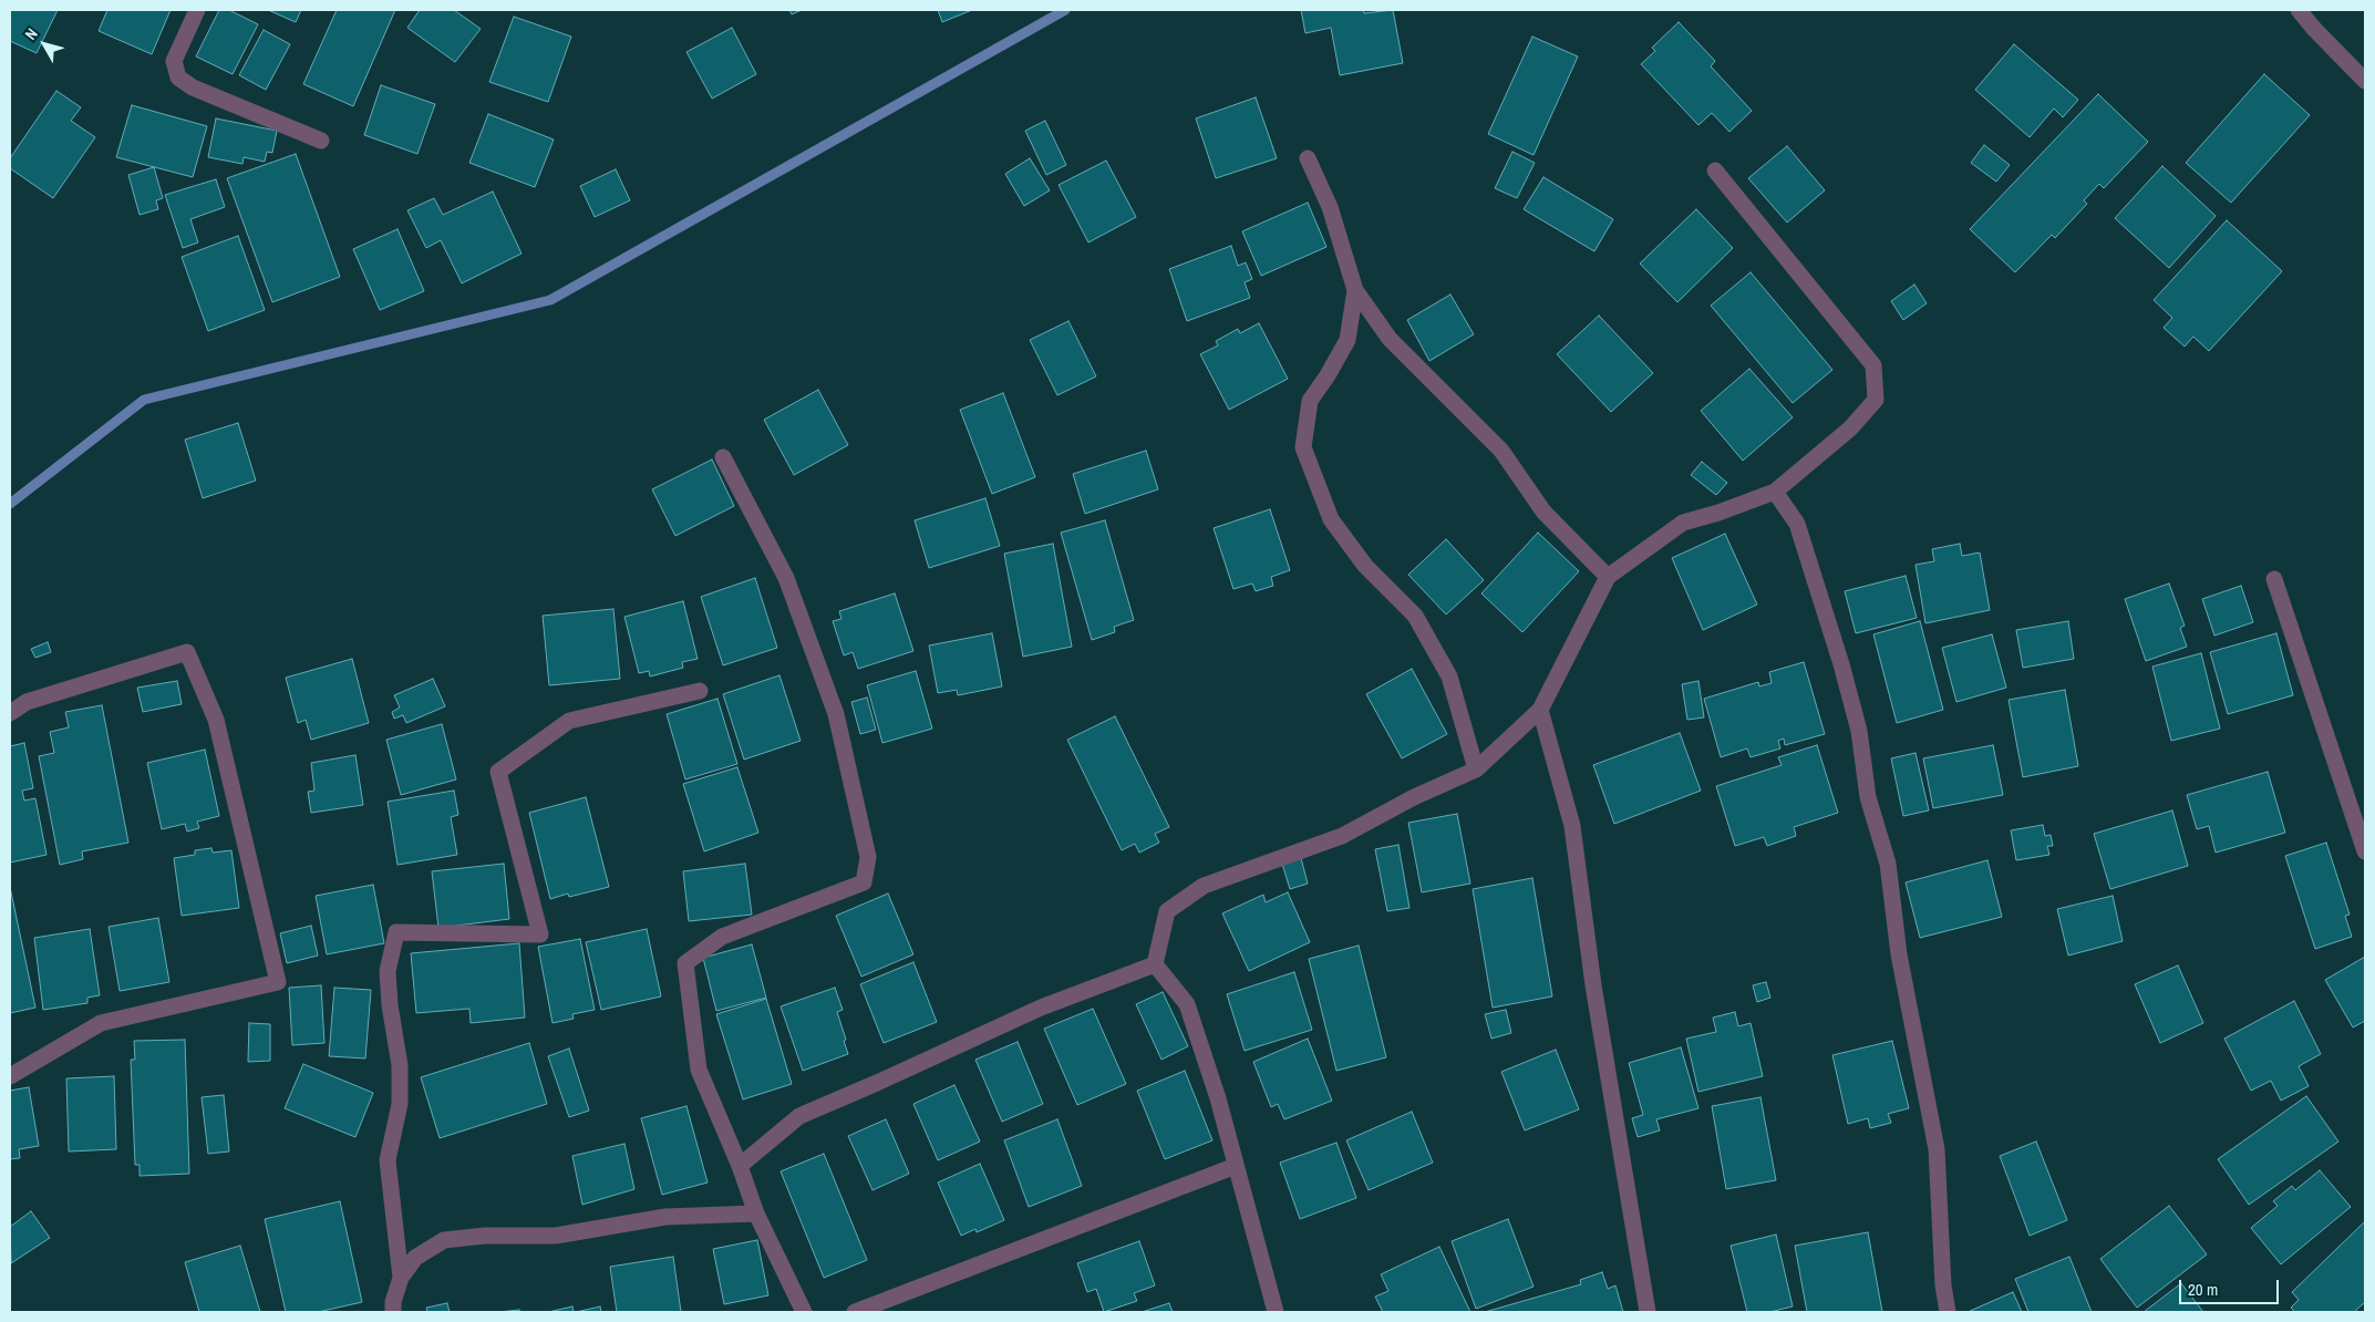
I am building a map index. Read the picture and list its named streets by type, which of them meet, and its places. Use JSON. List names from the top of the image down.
{
  "scale_bar": "20 m",
  "north": "top left"
}
